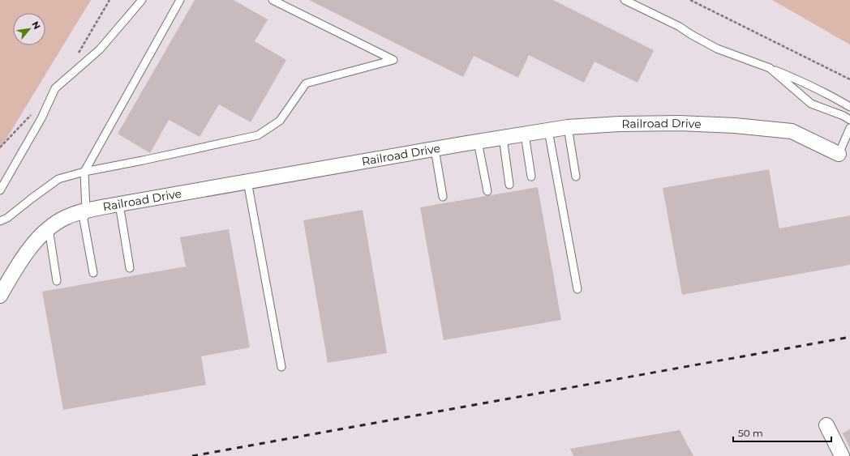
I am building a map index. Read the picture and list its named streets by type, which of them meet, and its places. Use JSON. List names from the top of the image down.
{
  "streets": {
    "street": ["Railroad Drive"]
  },
  "scale_bar": "50 m",
  "north": "top right"
}
